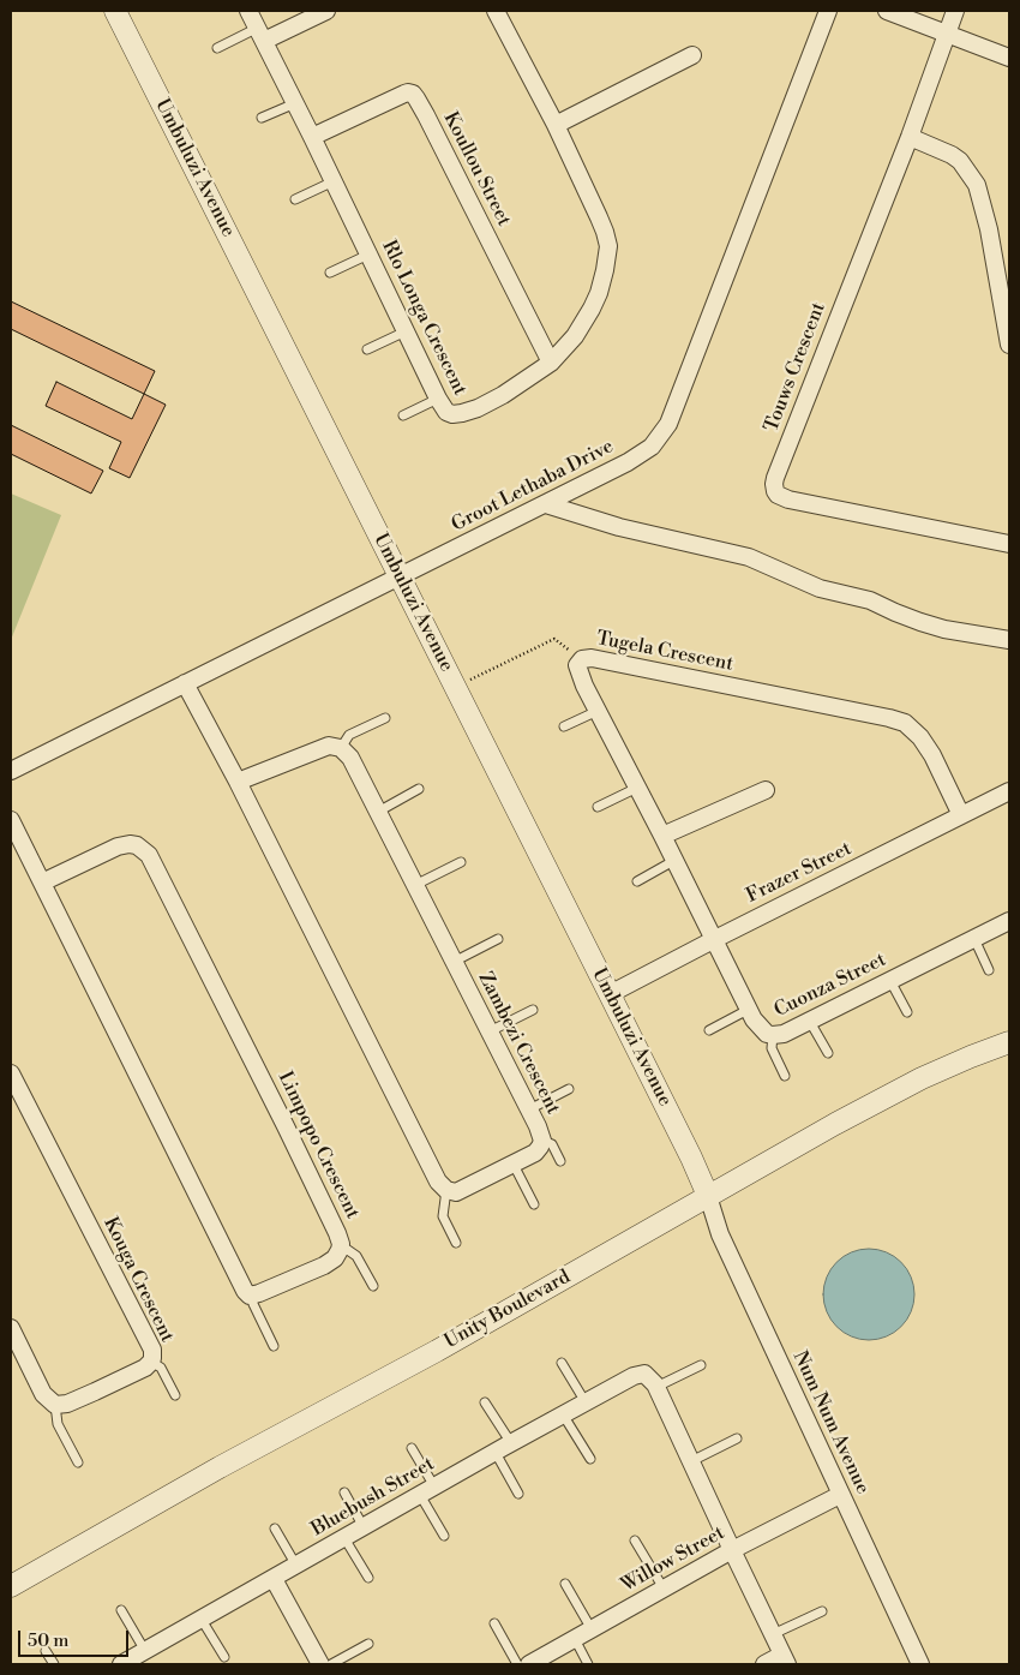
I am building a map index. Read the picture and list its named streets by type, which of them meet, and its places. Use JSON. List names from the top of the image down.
{
  "streets": {
    "street": [
      "Umbuluzi Avenue",
      "Koullou Street",
      "Rlo Longa Crescent",
      "Touws Crescent",
      "Groot Lethaba Drive",
      "Tugela Crescent",
      "Frazer Street",
      "Cuonza Street",
      "Zambezi Crescent",
      "Limpopo Crescent",
      "Kouga Crescent",
      "Unity Boulevard",
      "Num Num Avenue",
      "Bluebush Street",
      "Willow Street"
    ]
  },
  "crossings": [
    ["Umbuluzi Avenue", "Groot Lethaba Drive"],
    ["Umbuluzi Avenue", "Frazer Street"],
    ["Umbuluzi Avenue", "Unity Boulevard"],
    ["Umbuluzi Avenue", "Num Num Avenue"],
    ["Koullou Street", "Rlo Longa Crescent"],
    ["Tugela Crescent", "Frazer Street"],
    ["Tugela Crescent", "Cuonza Street"],
    ["Frazer Street", "Cuonza Street"],
    ["Unity Boulevard", "Num Num Avenue"],
    ["Num Num Avenue", "Willow Street"]
  ],
  "scale_bar": "50 m"
}
